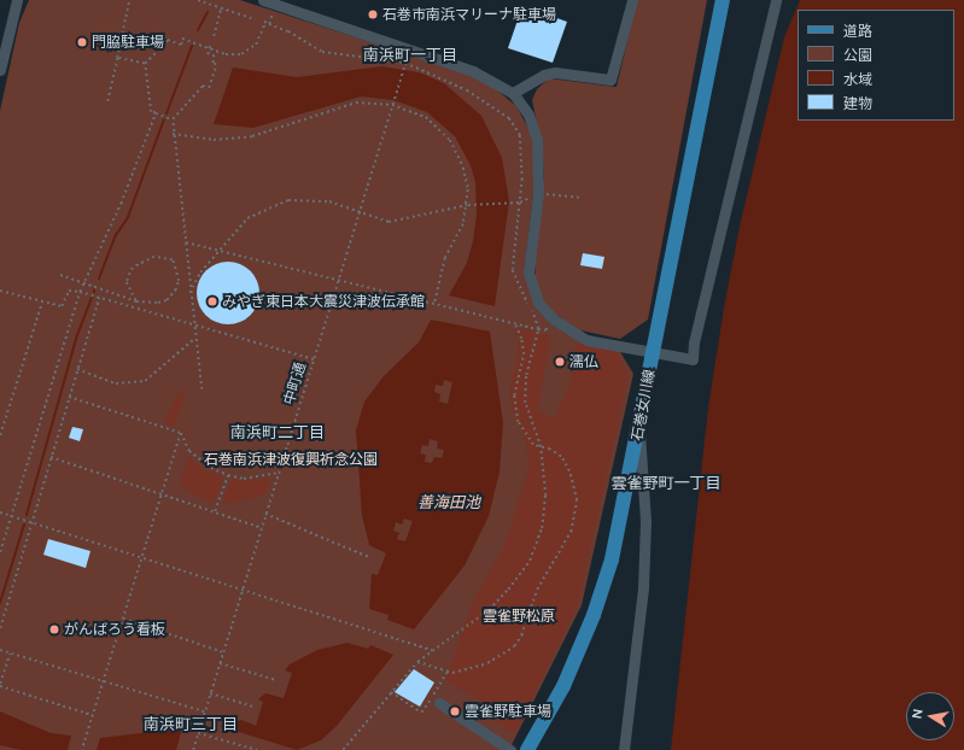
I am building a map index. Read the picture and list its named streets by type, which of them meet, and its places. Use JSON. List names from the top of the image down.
{
  "streets": {
    "main road": ["石巻女川線"],
    "path": ["中町通"]
  },
  "districts": [
    "南浜町一丁目",
    "南浜町二丁目",
    "雲雀野町一丁目",
    "南浜町三丁目"
  ],
  "water": ["善海田池"],
  "parks": ["石巻南浜津波復興祈念公園", "雲雀野松原"],
  "places": [
    "石巻市南浜マリーナ駐車場",
    "門脇駐車場",
    "みやぎ東日本大震災津波伝承館",
    "濡仏",
    "がんばろう看板",
    "雲雀野駐車場"
  ],
  "legend": [
    "道路",
    "公園",
    "水域",
    "建物"
  ],
  "north": "left"
}
